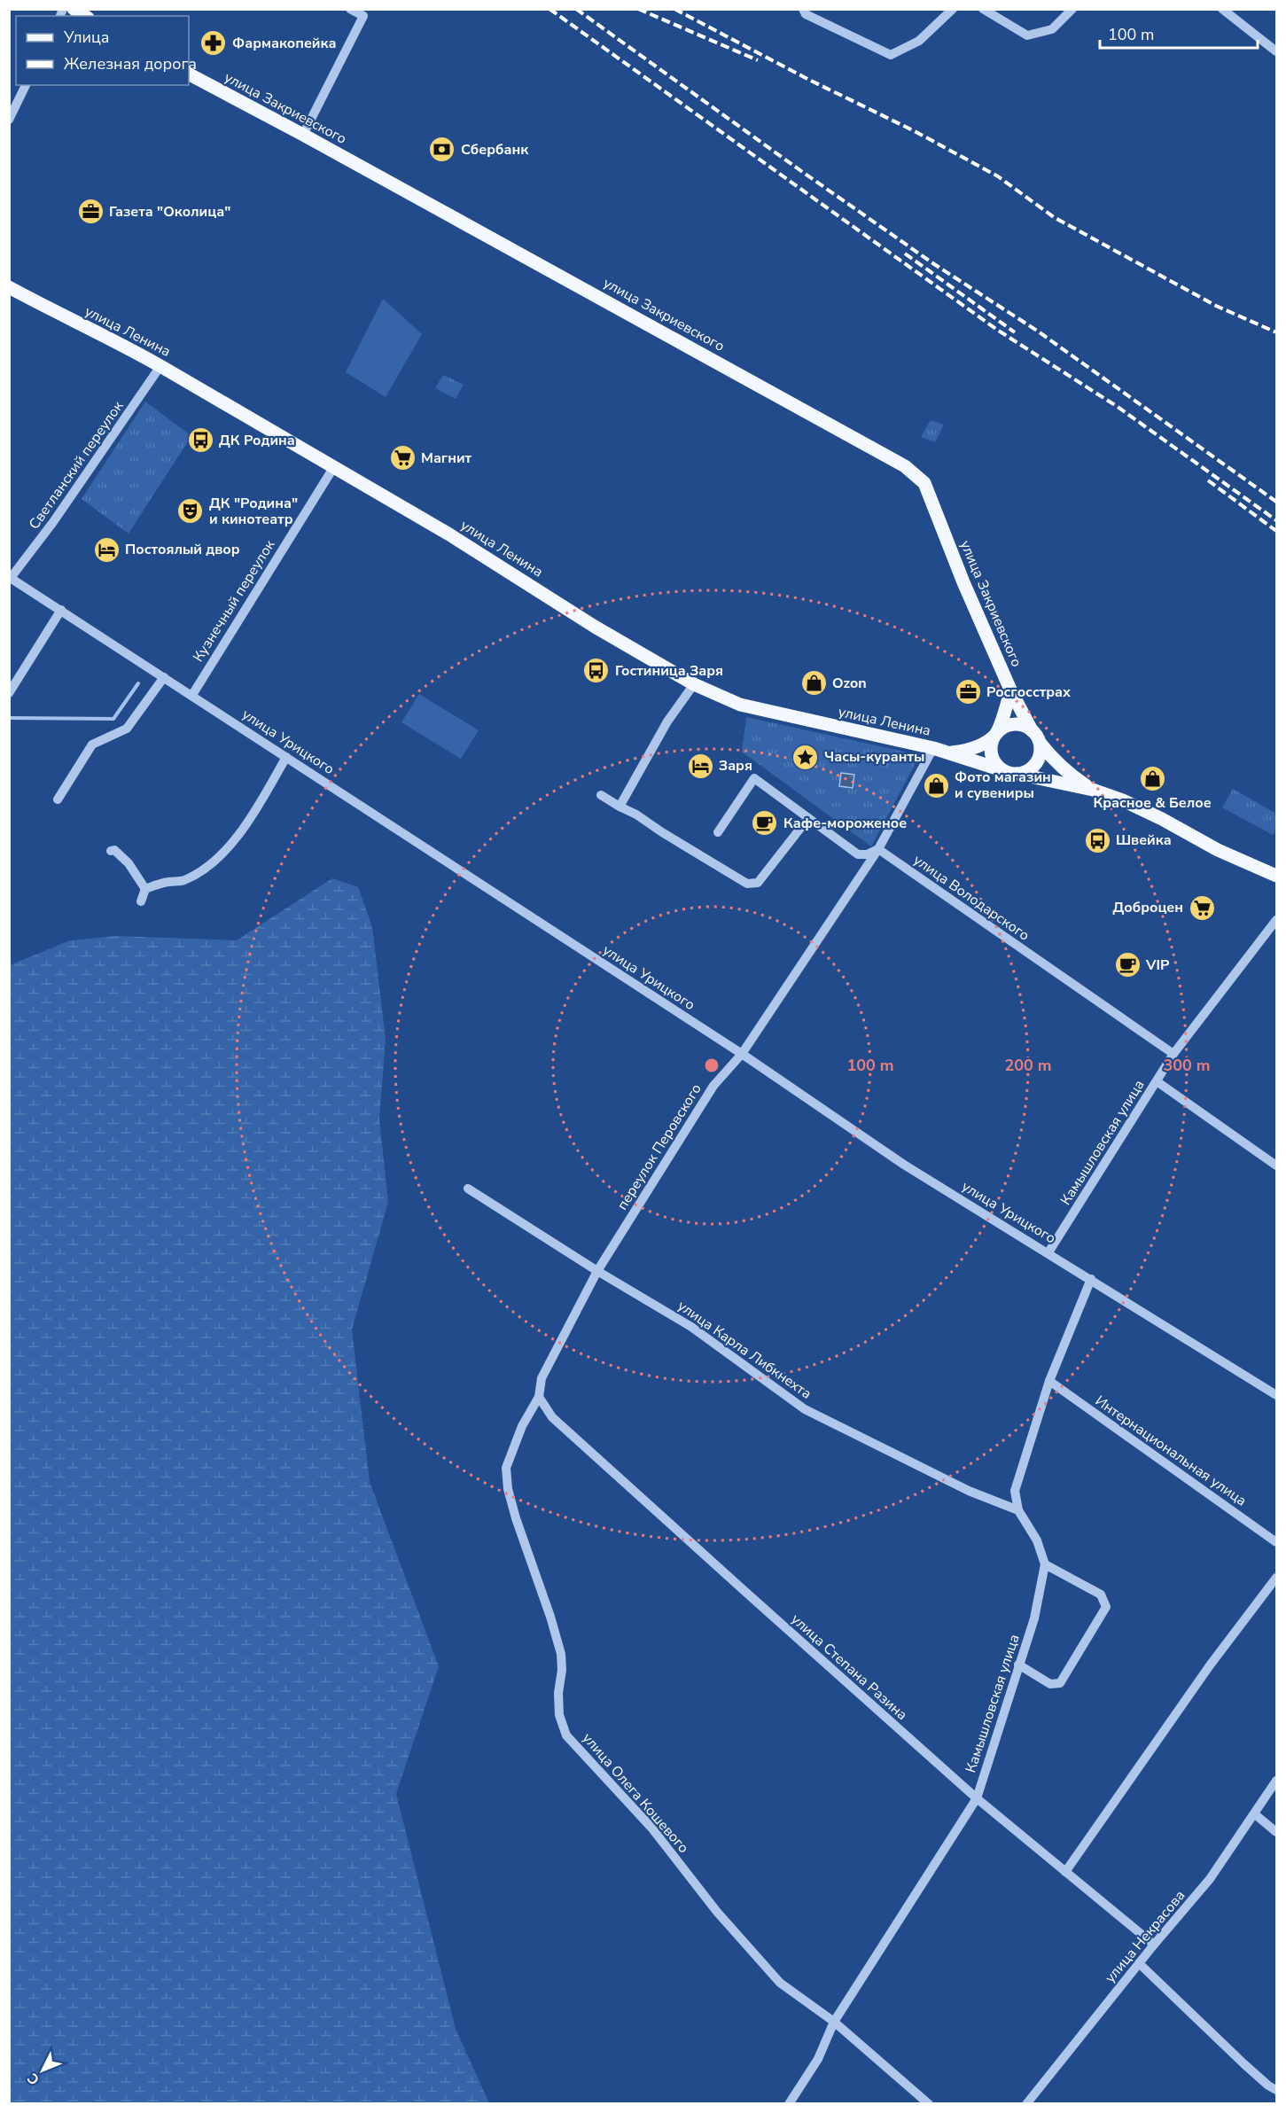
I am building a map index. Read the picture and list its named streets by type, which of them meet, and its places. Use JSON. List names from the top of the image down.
{
  "streets": {
    "main road": ["улица Закриевского", "улица Ленина"],
    "street": [
      "Светланский переулок",
      "Кузнечный переулок",
      "улица Урицкого",
      "улица Володарского",
      "Камышловская улица",
      "переулок Перовского",
      "улица Карла Либкнехта",
      "Интернациональная улица",
      "улица Степана Разина",
      "улица Олега Кошевого",
      "улица Некрасова"
    ]
  },
  "crossings": [
    ["улица Закриевского", "улица Ленина"],
    ["улица Ленина", "Светланский переулок"],
    ["улица Ленина", "Кузнечный переулок"],
    ["улица Ленина", "переулок Перовского"],
    ["Светланский переулок", "улица Урицкого"],
    ["Кузнечный переулок", "улица Урицкого"],
    ["улица Урицкого", "Камышловская улица"],
    ["улица Урицкого", "переулок Перовского"],
    ["улица Володарского", "Камышловская улица"],
    ["улица Володарского", "переулок Перовского"],
    ["Камышловская улица", "улица Степана Разина"],
    ["Камышловская улица", "улица Олега Кошевого"],
    ["переулок Перовского", "улица Карла Либкнехта"],
    ["переулок Перовского", "улица Степана Разина"],
    ["переулок Перовского", "улица Олега Кошевого"],
    ["улица Степана Разина", "улица Некрасова"]
  ],
  "places": {
    "pharmacy": ["Фармакопейка"],
    "bank": ["Сбербанк"],
    "office": ["Газета \"Околица\"", "Росгосстрах"],
    "bus stop": ["ДК Родина", "Гостиница Заря", "Швейка"],
    "supermarket": ["Магнит", "Доброцен"],
    "theatre": ["ДК \"Родина\" и кинотеатр"],
    "hotel": ["Постоялый двор", "Заря"],
    "shop": ["Ozon", "Красное & Белое", "Фото магазин и сувениры"],
    "place": ["Часы-куранты"],
    "cafe": ["Кафе-мороженое", "VIP"]
  },
  "legend": ["Улица", "Железная дорога"],
  "scale_bar": "100 m",
  "north": "bottom left",
  "rings": ["100 m", "200 m", "300 m"]
}
